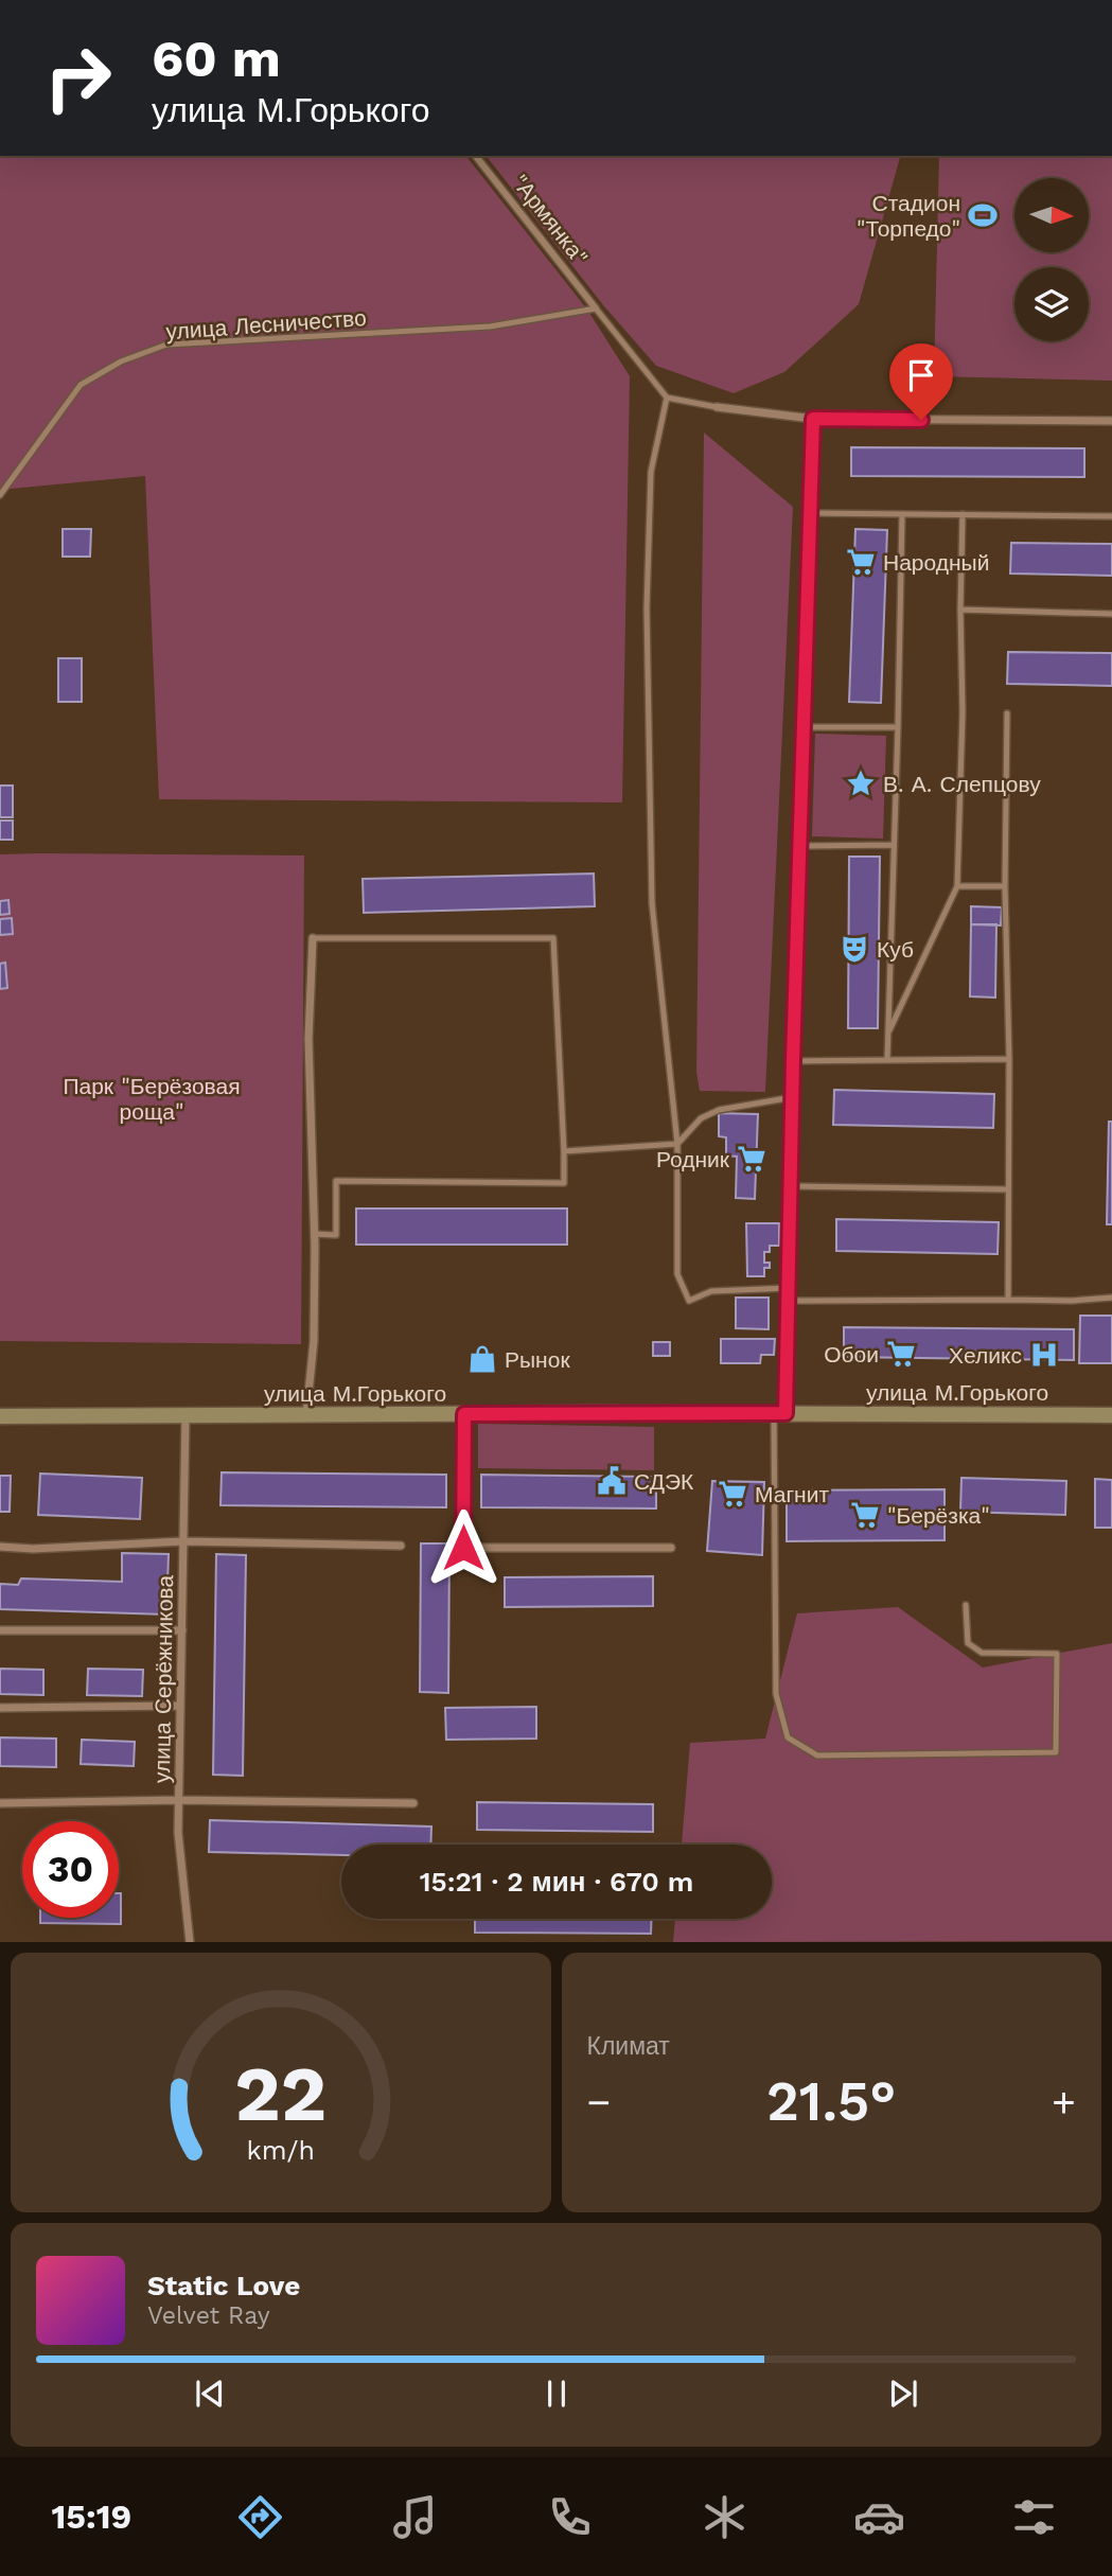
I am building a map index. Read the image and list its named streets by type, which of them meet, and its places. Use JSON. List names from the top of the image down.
{
  "streets": {
    "main road": ["улица М.Горького"],
    "street": ["\"Армянка\"", "улица Серёжникова"],
    "lane": ["улица Лесничество"]
  },
  "crossings": [
    ["\"Армянка\"", "улица Лесничество"],
    ["улица М.Горького", "улица Серёжникова"]
  ],
  "parks": ["Парк \"Берёзовая роща\""],
  "places": {
    "sports": ["Стадион \"Торпедо\""],
    "supermarket": [
      "Народный",
      "Родник",
      "Обои",
      "Магнит",
      "\"Берёзка\""
    ],
    "place": ["В. А. Слепцову"],
    "theatre": ["Куб"],
    "hospital": ["Хеликс"],
    "shop": ["Рынок"],
    "public building": ["СДЭК"]
  },
  "north": "right",
  "page": {
    "turn": ["60 m", "улица М.Горького"],
    "limit": "30",
    "trip": "15:21 · 2 мин · 670 m",
    "tile": "Климат",
    "heat": ["−", "21.5°", "+"],
    "song": ["Static Love", "Velvet Ray"],
    "tabs": "15:19",
    "gauge": ["22", "km/h"]
  }
}
